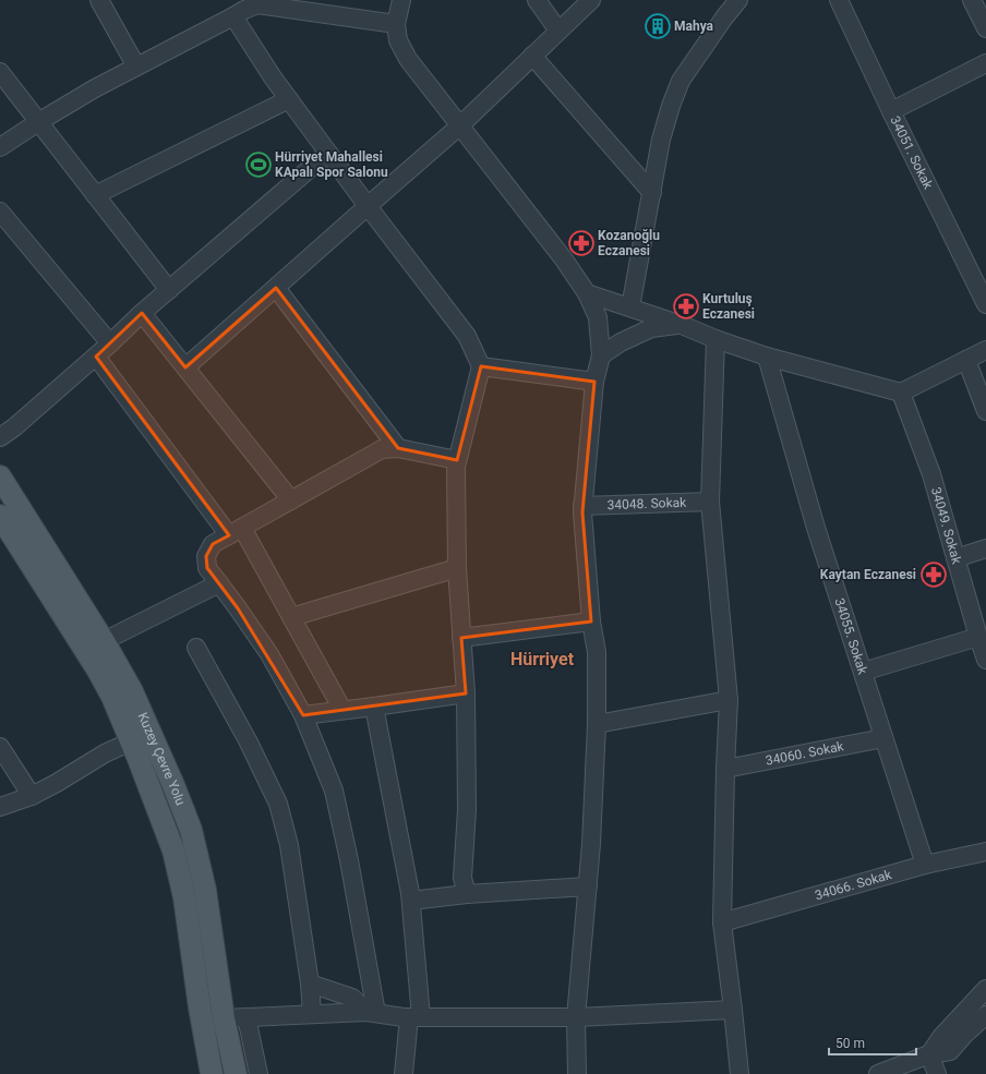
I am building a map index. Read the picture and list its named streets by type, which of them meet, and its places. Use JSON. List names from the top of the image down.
{
  "streets": {
    "main road": ["Kuzey Çevre Yolu"],
    "street": [
      "34051. Sokak",
      "34048. Sokak",
      "34049. Sokak",
      "34055. Sokak",
      "34060. Sokak",
      "34066. Sokak"
    ]
  },
  "crossings": [
    ["34055. Sokak", "34060. Sokak"],
    ["34055. Sokak", "34066. Sokak"]
  ],
  "districts": ["Hürriyet"],
  "places": {
    "building": ["Mahya"],
    "sports": ["Hürriyet Mahallesi KApalı Spor Salonu"],
    "pharmacy": ["Kozanoğlu Eczanesi", "Kurtuluş Eczanesi", "Kaytan Eczanesi"]
  },
  "scale_bar": "50 m"
}
